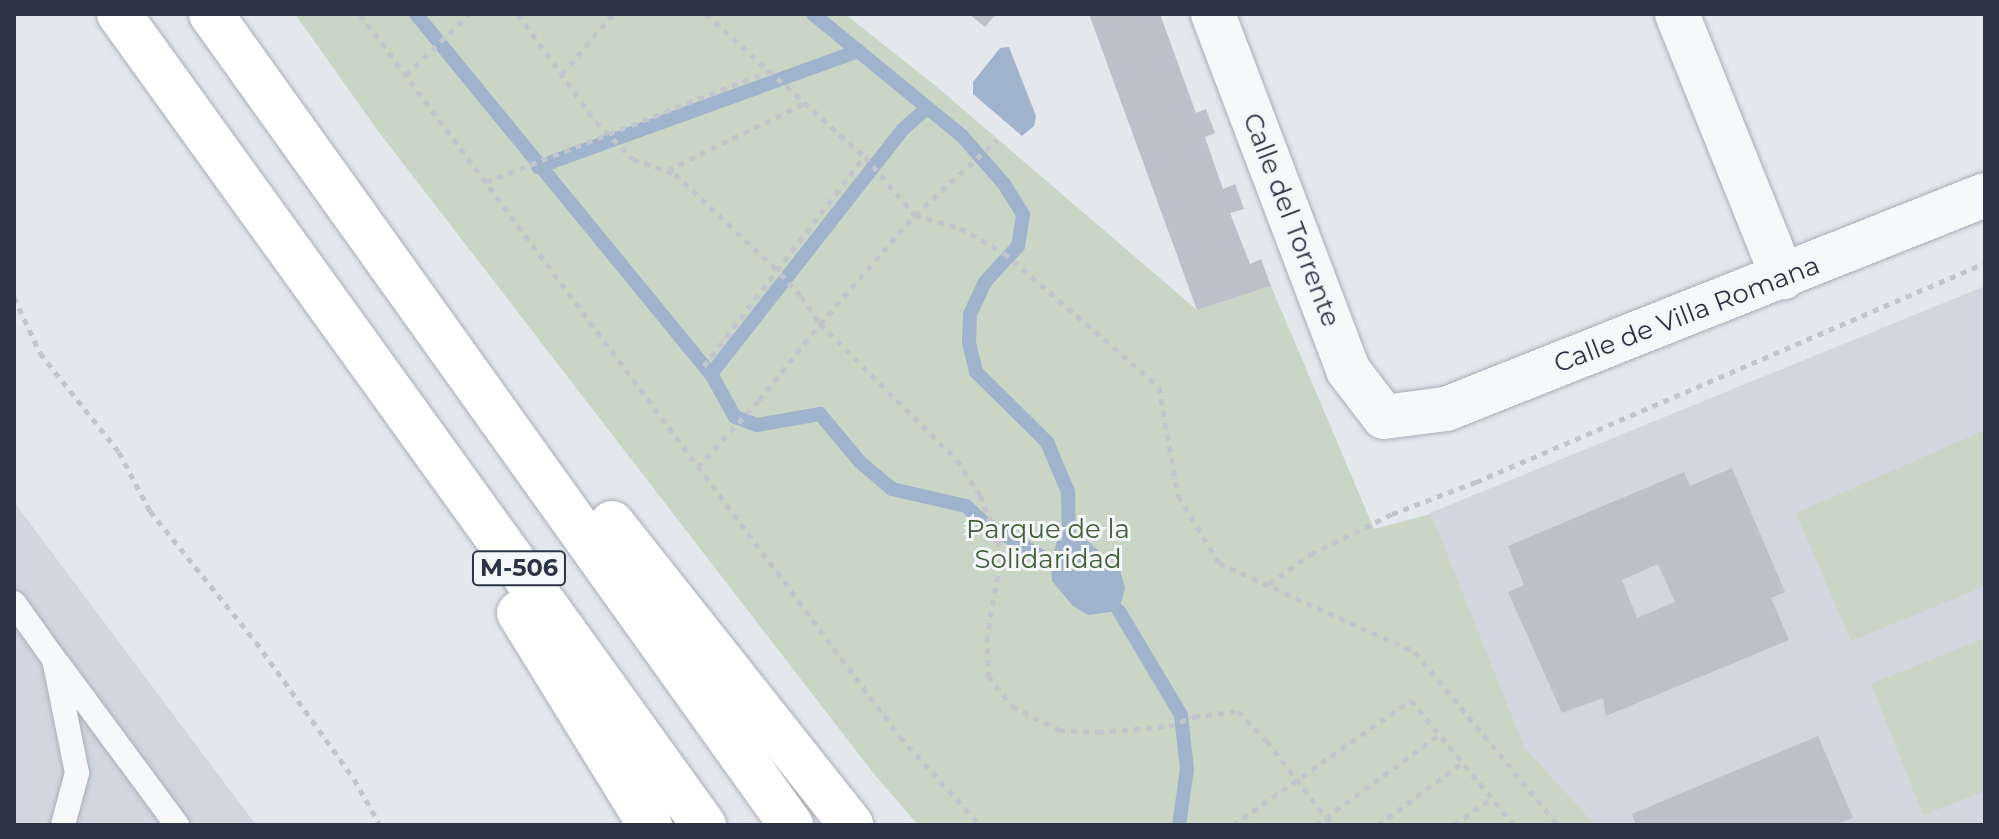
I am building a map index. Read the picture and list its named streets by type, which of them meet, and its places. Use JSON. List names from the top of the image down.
{
  "streets": {
    "highway": ["M-506"],
    "street": ["Calle del Torrente", "Calle de Villa Romana"]
  },
  "crossings": [
    ["Calle del Torrente", "Calle de Villa Romana"]
  ],
  "parks": ["Parque de la Solidaridad"]
}
